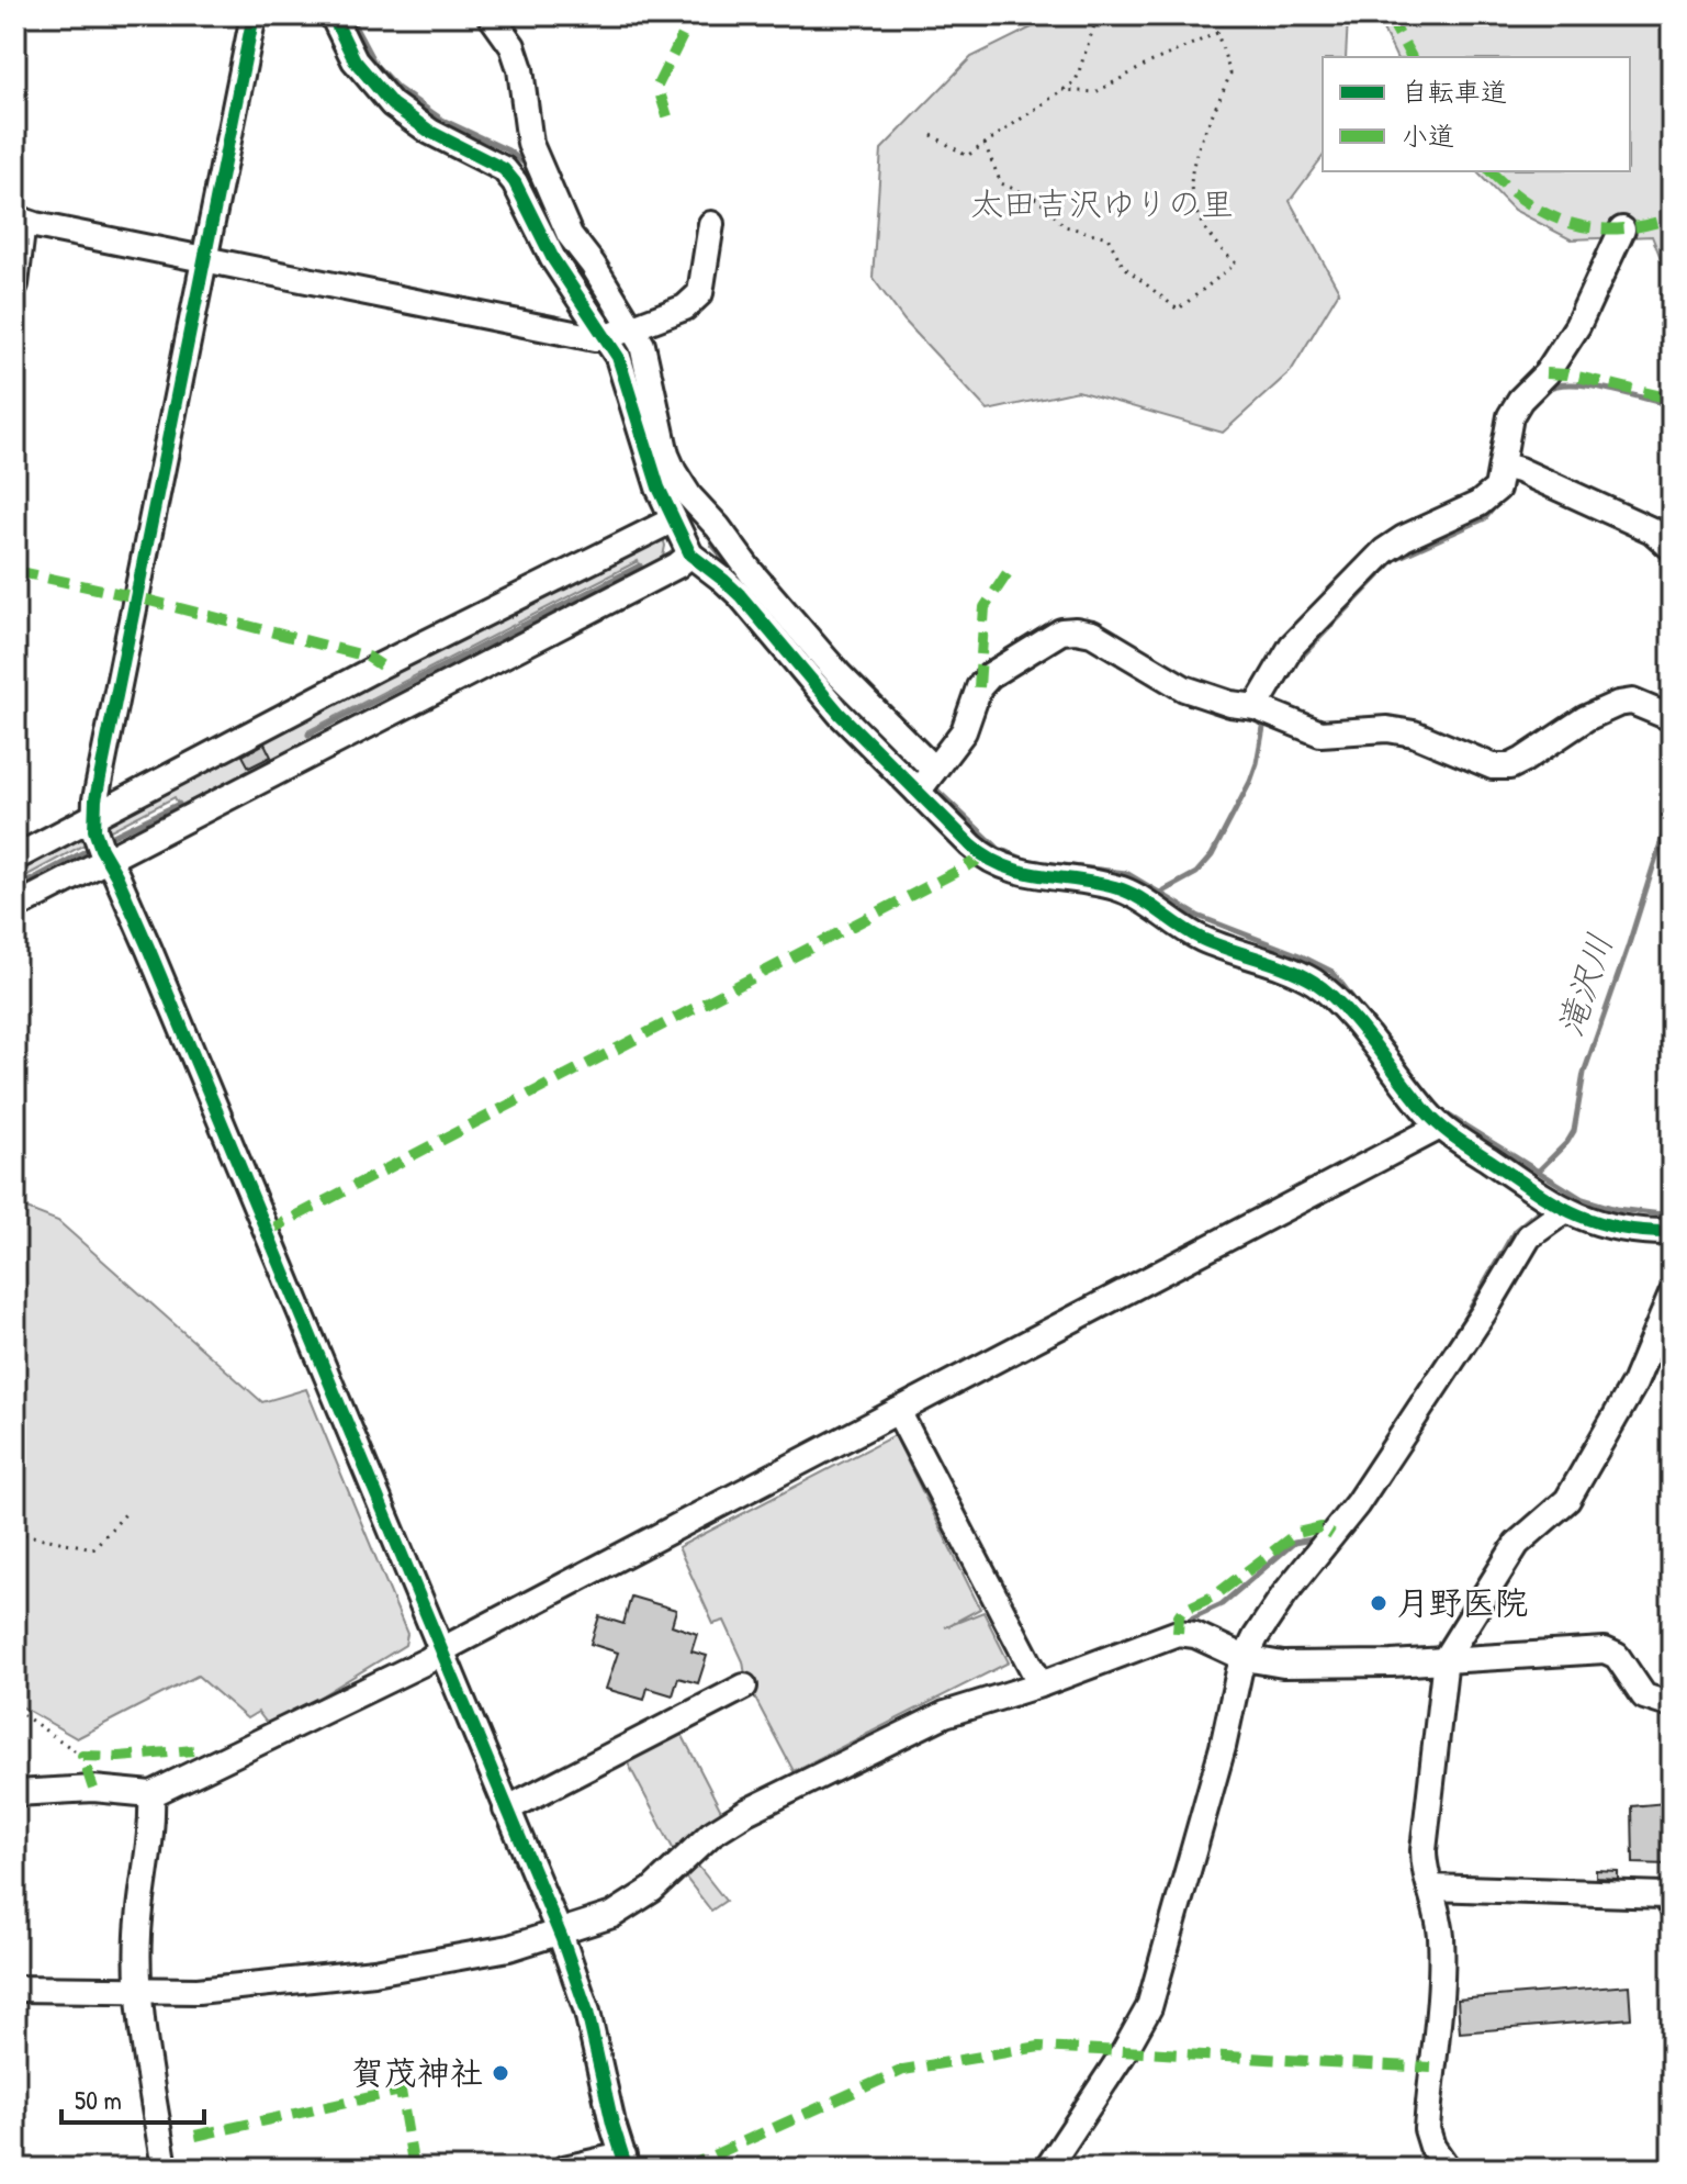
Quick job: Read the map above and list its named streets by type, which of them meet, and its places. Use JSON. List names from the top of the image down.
{
  "water": ["滝沢川"],
  "parks": ["太田吉沢ゆりの里"],
  "places": ["月野医院", "賀茂神社"],
  "legend": ["自転車道", "小道"],
  "scale_bar": "50 m"
}
